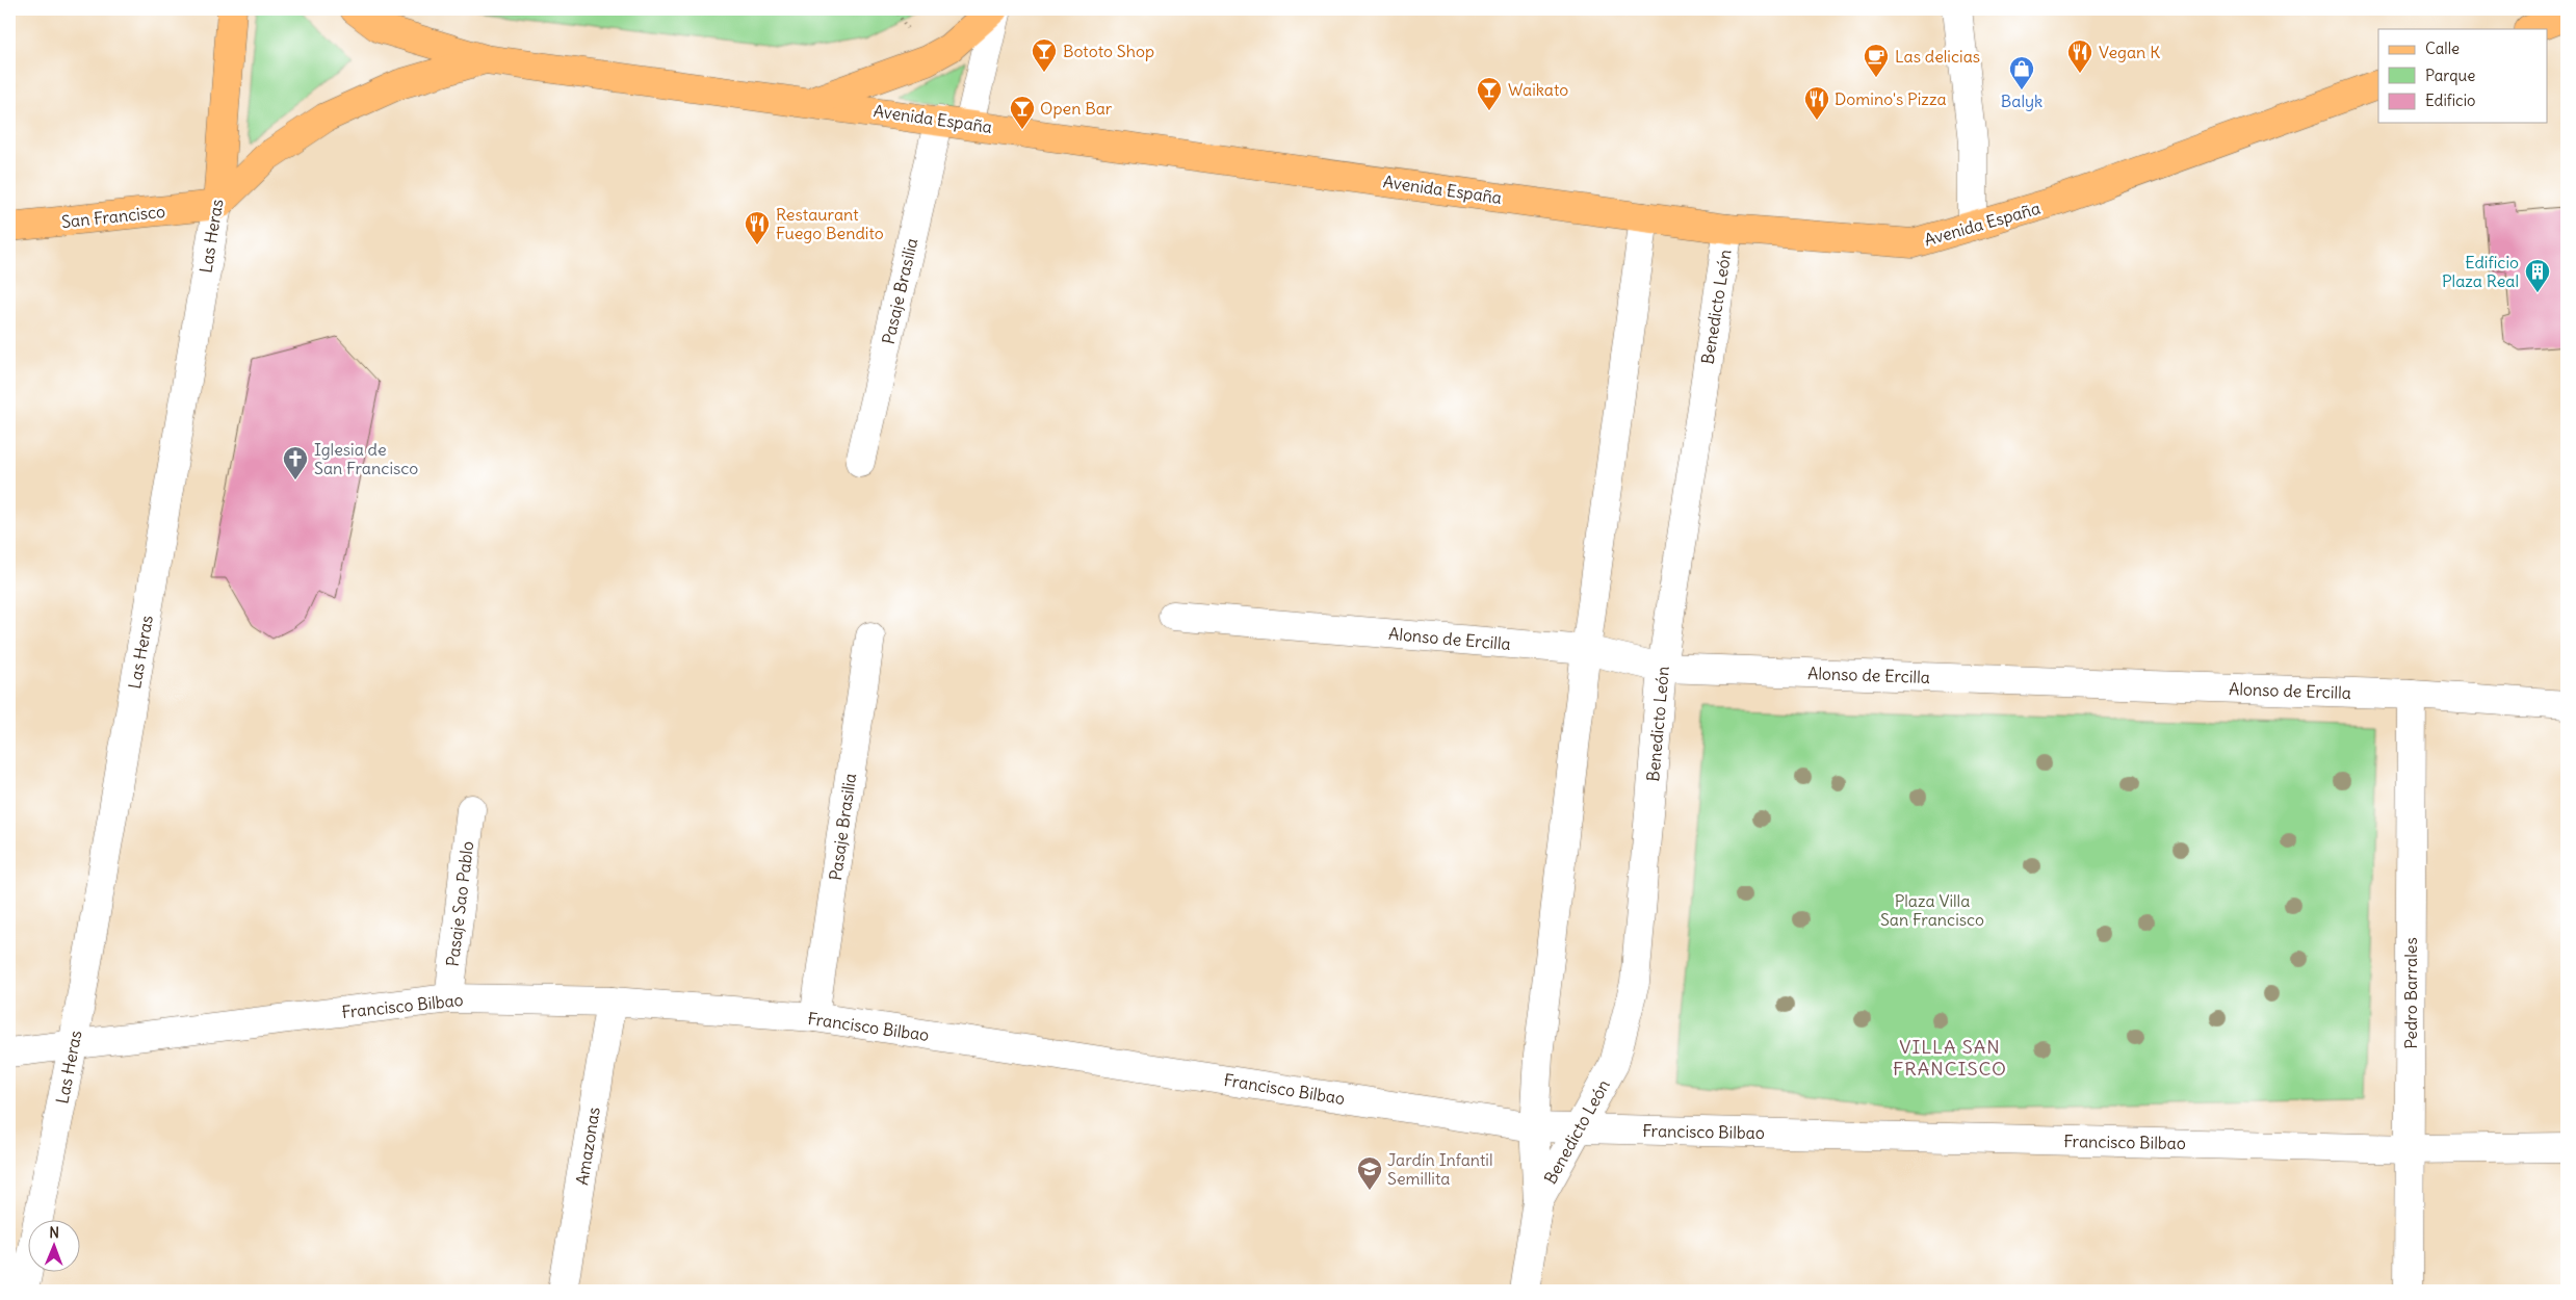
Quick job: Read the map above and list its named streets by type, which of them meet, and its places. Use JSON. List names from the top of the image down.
{
  "streets": {
    "main road": ["Avenida España", "San Francisco", "Las Heras"],
    "street": [
      "Pasaje Brasilia",
      "Benedicto León",
      "Alonso de Ercilla",
      "Pasaje Sao Pablo",
      "Pedro Barrales",
      "Francisco Bilbao",
      "Amazonas"
    ]
  },
  "crossings": [
    ["Avenida España", "San Francisco"],
    ["Avenida España", "Las Heras"],
    ["Avenida España", "Pasaje Brasilia"],
    ["Avenida España", "Benedicto León"],
    ["San Francisco", "Las Heras"],
    ["Las Heras", "Francisco Bilbao"],
    ["Pasaje Brasilia", "Francisco Bilbao"],
    ["Benedicto León", "Alonso de Ercilla"],
    ["Benedicto León", "Francisco Bilbao"],
    ["Alonso de Ercilla", "Pedro Barrales"],
    ["Pasaje Sao Pablo", "Francisco Bilbao"],
    ["Pedro Barrales", "Francisco Bilbao"],
    ["Francisco Bilbao", "Amazonas"]
  ],
  "districts": ["VILLA SAN FRANCISCO"],
  "parks": ["Plaza Villa San Francisco"],
  "places": {
    "bar": ["Bototo Shop", "Waikato", "Open Bar"],
    "restaurant": ["Vegan K", "Domino's Pizza", "Restaurant Fuego Bendito"],
    "cafe": ["Las delicias"],
    "shop": ["Balyk"],
    "building": ["Edificio Plaza Real"],
    "church": ["Iglesia de San Francisco"],
    "school or university": ["Jardín Infantil Semillita"]
  },
  "legend": ["Calle", "Parque", "Edificio"],
  "north": "top"
}
